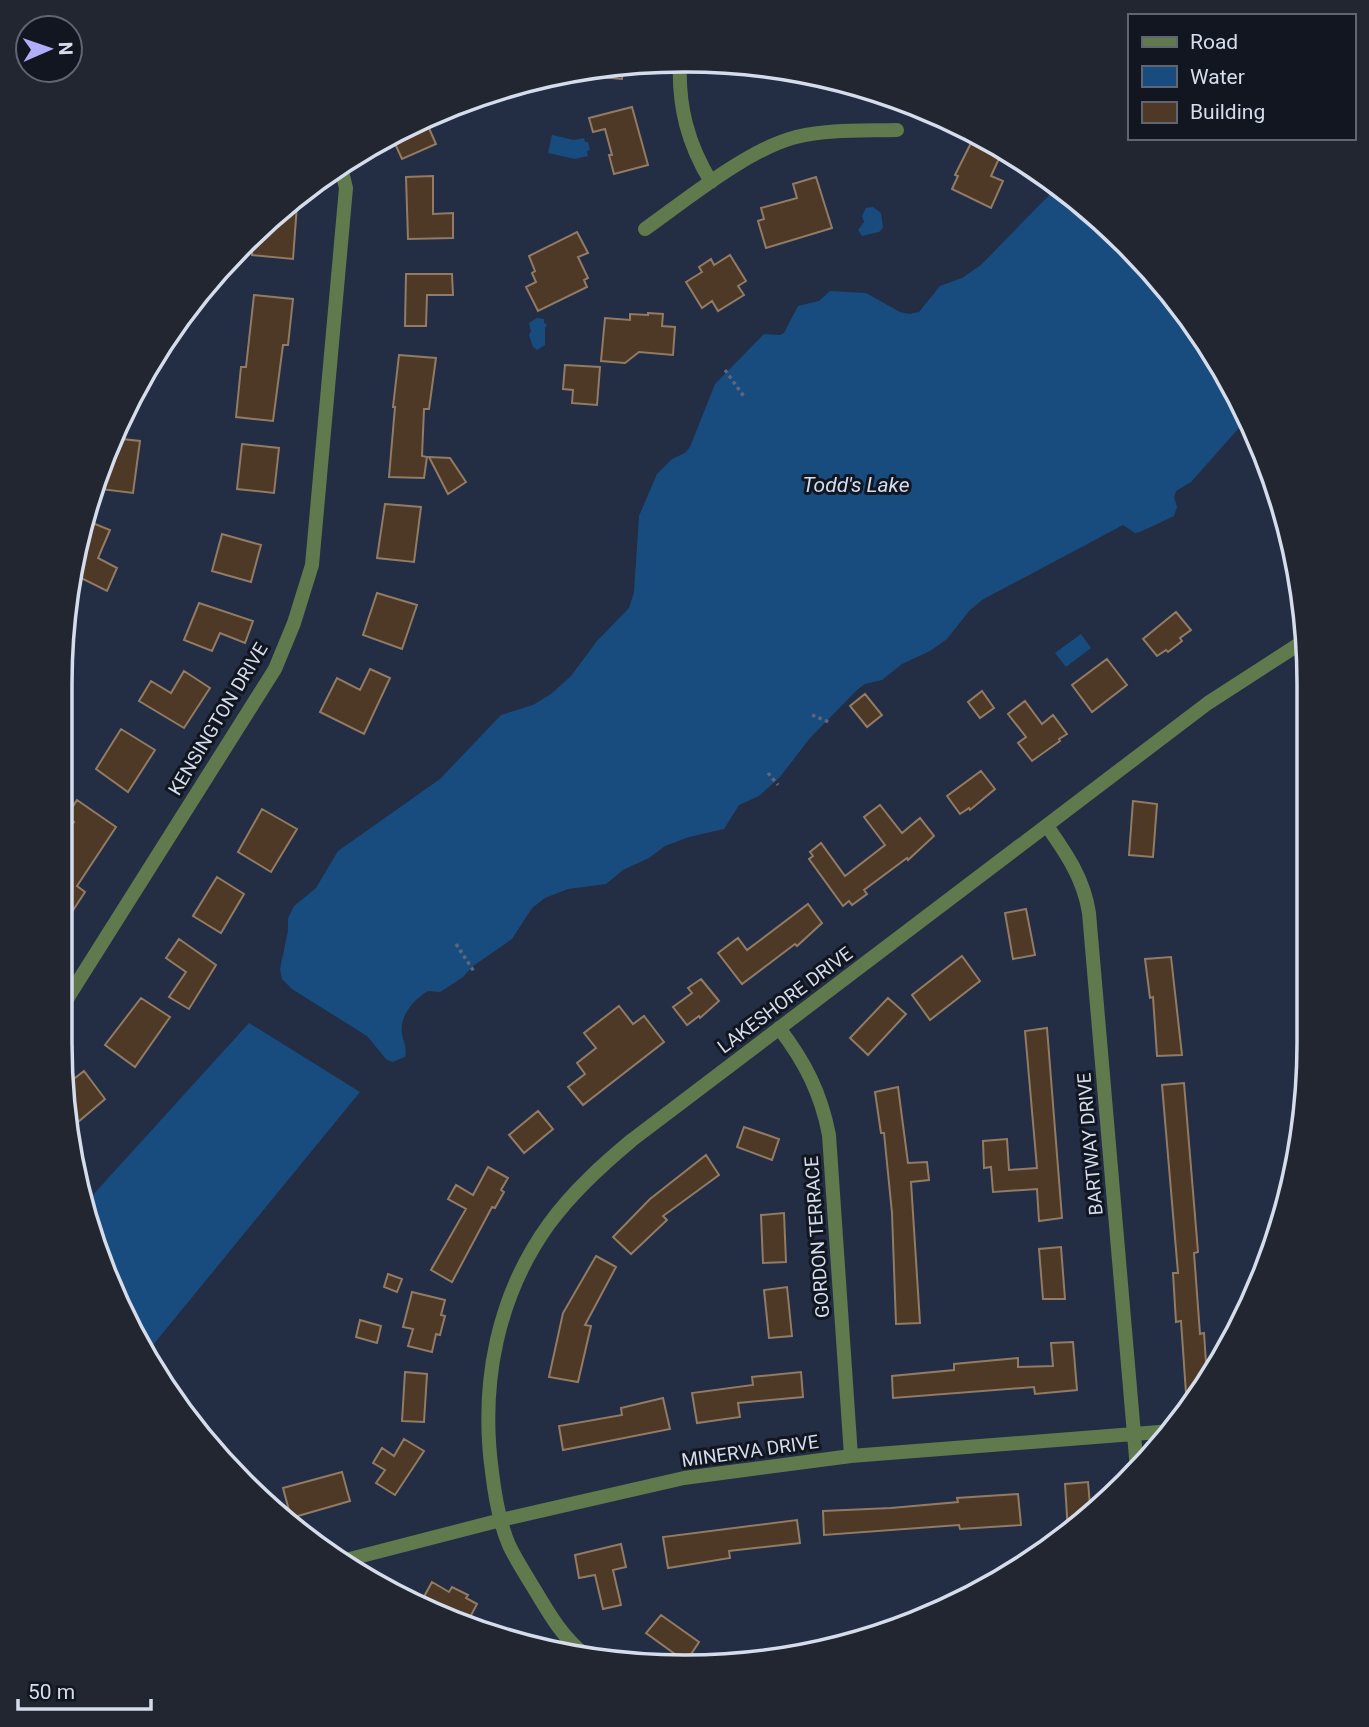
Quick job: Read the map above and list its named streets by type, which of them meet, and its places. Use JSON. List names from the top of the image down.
{
  "streets": {
    "street": [
      "KENSINGTON DRIVE",
      "LAKESHORE DRIVE",
      "BARTWAY DRIVE",
      "GORDON TERRACE",
      "MINERVA DRIVE"
    ]
  },
  "crossings": [
    ["LAKESHORE DRIVE", "BARTWAY DRIVE"],
    ["LAKESHORE DRIVE", "GORDON TERRACE"],
    ["LAKESHORE DRIVE", "MINERVA DRIVE"],
    ["BARTWAY DRIVE", "MINERVA DRIVE"],
    ["GORDON TERRACE", "MINERVA DRIVE"]
  ],
  "water": ["Todd's Lake"],
  "legend": ["Road", "Water", "Building"],
  "scale_bar": "50 m",
  "north": "right"
}
